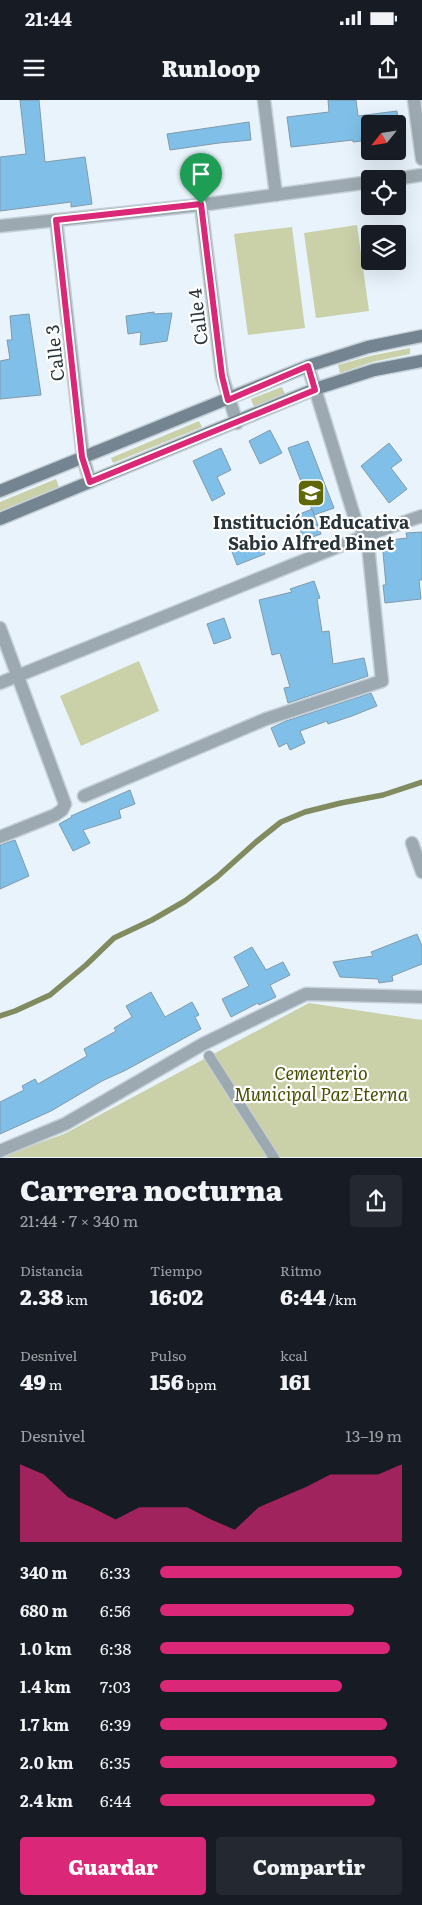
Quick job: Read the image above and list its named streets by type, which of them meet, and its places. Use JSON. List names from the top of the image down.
{
  "streets": {
    "street": ["Calle 4", "Calle 3"]
  },
  "parks": ["Cementerio Municipal Paz Eterna"],
  "places": {
    "school or university": ["Institución Educativa Sabio Alfred Binet"]
  },
  "north": "bottom left",
  "page": {
    "status": "21:44",
    "header": "Runloop",
    "heading": ["Carrera nocturna", "21:44 · 7 × 340 m"],
    "stats": [
      ["Distancia", "2.38 km"],
      ["Tiempo", "16:02"],
      ["Ritmo", "6:44 /km"],
      ["Desnivel", "49 m"],
      ["Pulso", "156 bpm"],
      ["kcal", "161"]
    ],
    "chart": ["Desnivel", "13–19 m"],
    "list": [
      {
        "name": "340 m",
        "note": "6:33"
      },
      {
        "name": "680 m",
        "note": "6:56"
      },
      {
        "name": "1.0 km",
        "note": "6:38"
      },
      {
        "name": "1.4 km",
        "note": "7:03"
      },
      {
        "name": "1.7 km",
        "note": "6:39"
      },
      {
        "name": "2.0 km",
        "note": "6:35"
      },
      {
        "name": "2.4 km",
        "note": "6:44"
      }
    ],
    "buttons": ["Guardar", "Compartir"]
  }
}
